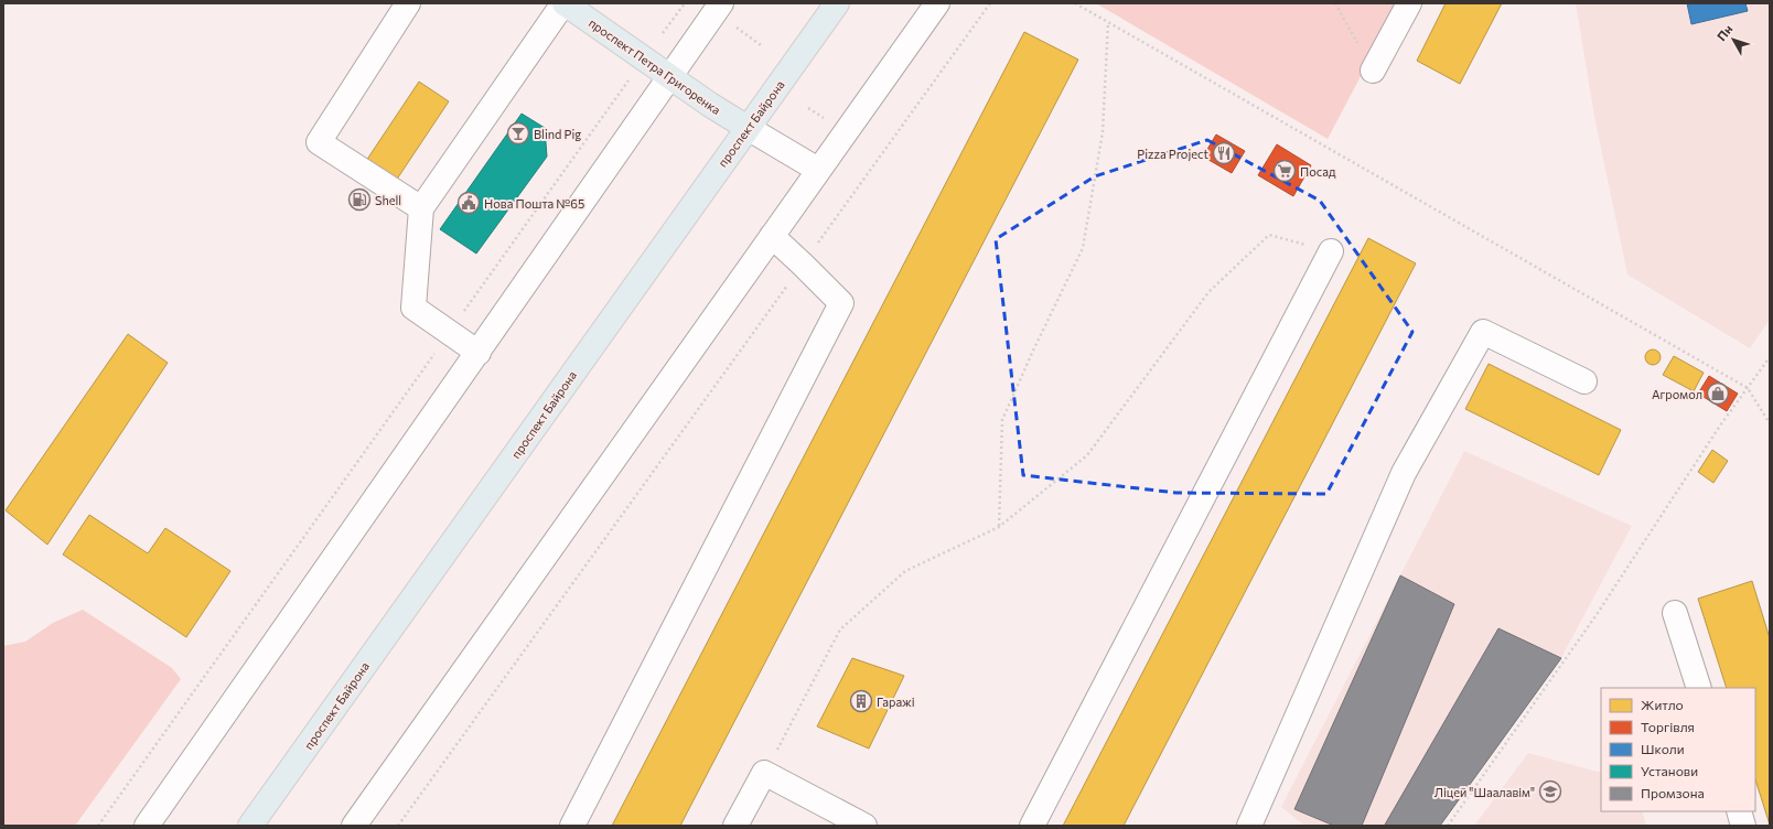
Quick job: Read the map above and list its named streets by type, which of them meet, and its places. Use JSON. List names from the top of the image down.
{
  "streets": {
    "main road": ["проспект Петра Григоренка", "проспект Байрона"]
  },
  "crossings": [
    ["проспект Петра Григоренка", "проспект Байрона"]
  ],
  "places": {
    "bar": ["Blind Pig"],
    "restaurant": ["Pizza Project"],
    "supermarket": ["Посад"],
    "fuel station": ["Shell"],
    "public building": ["Нова Пошта №65"],
    "shop": ["Агромол"],
    "building": ["Гаражі"],
    "school or university": ["Ліцей \"Шаалавім\""]
  },
  "legend": [
    "Житло",
    "Торгівля",
    "Школи",
    "Установи",
    "Промзона"
  ],
  "north": "top left"
}
